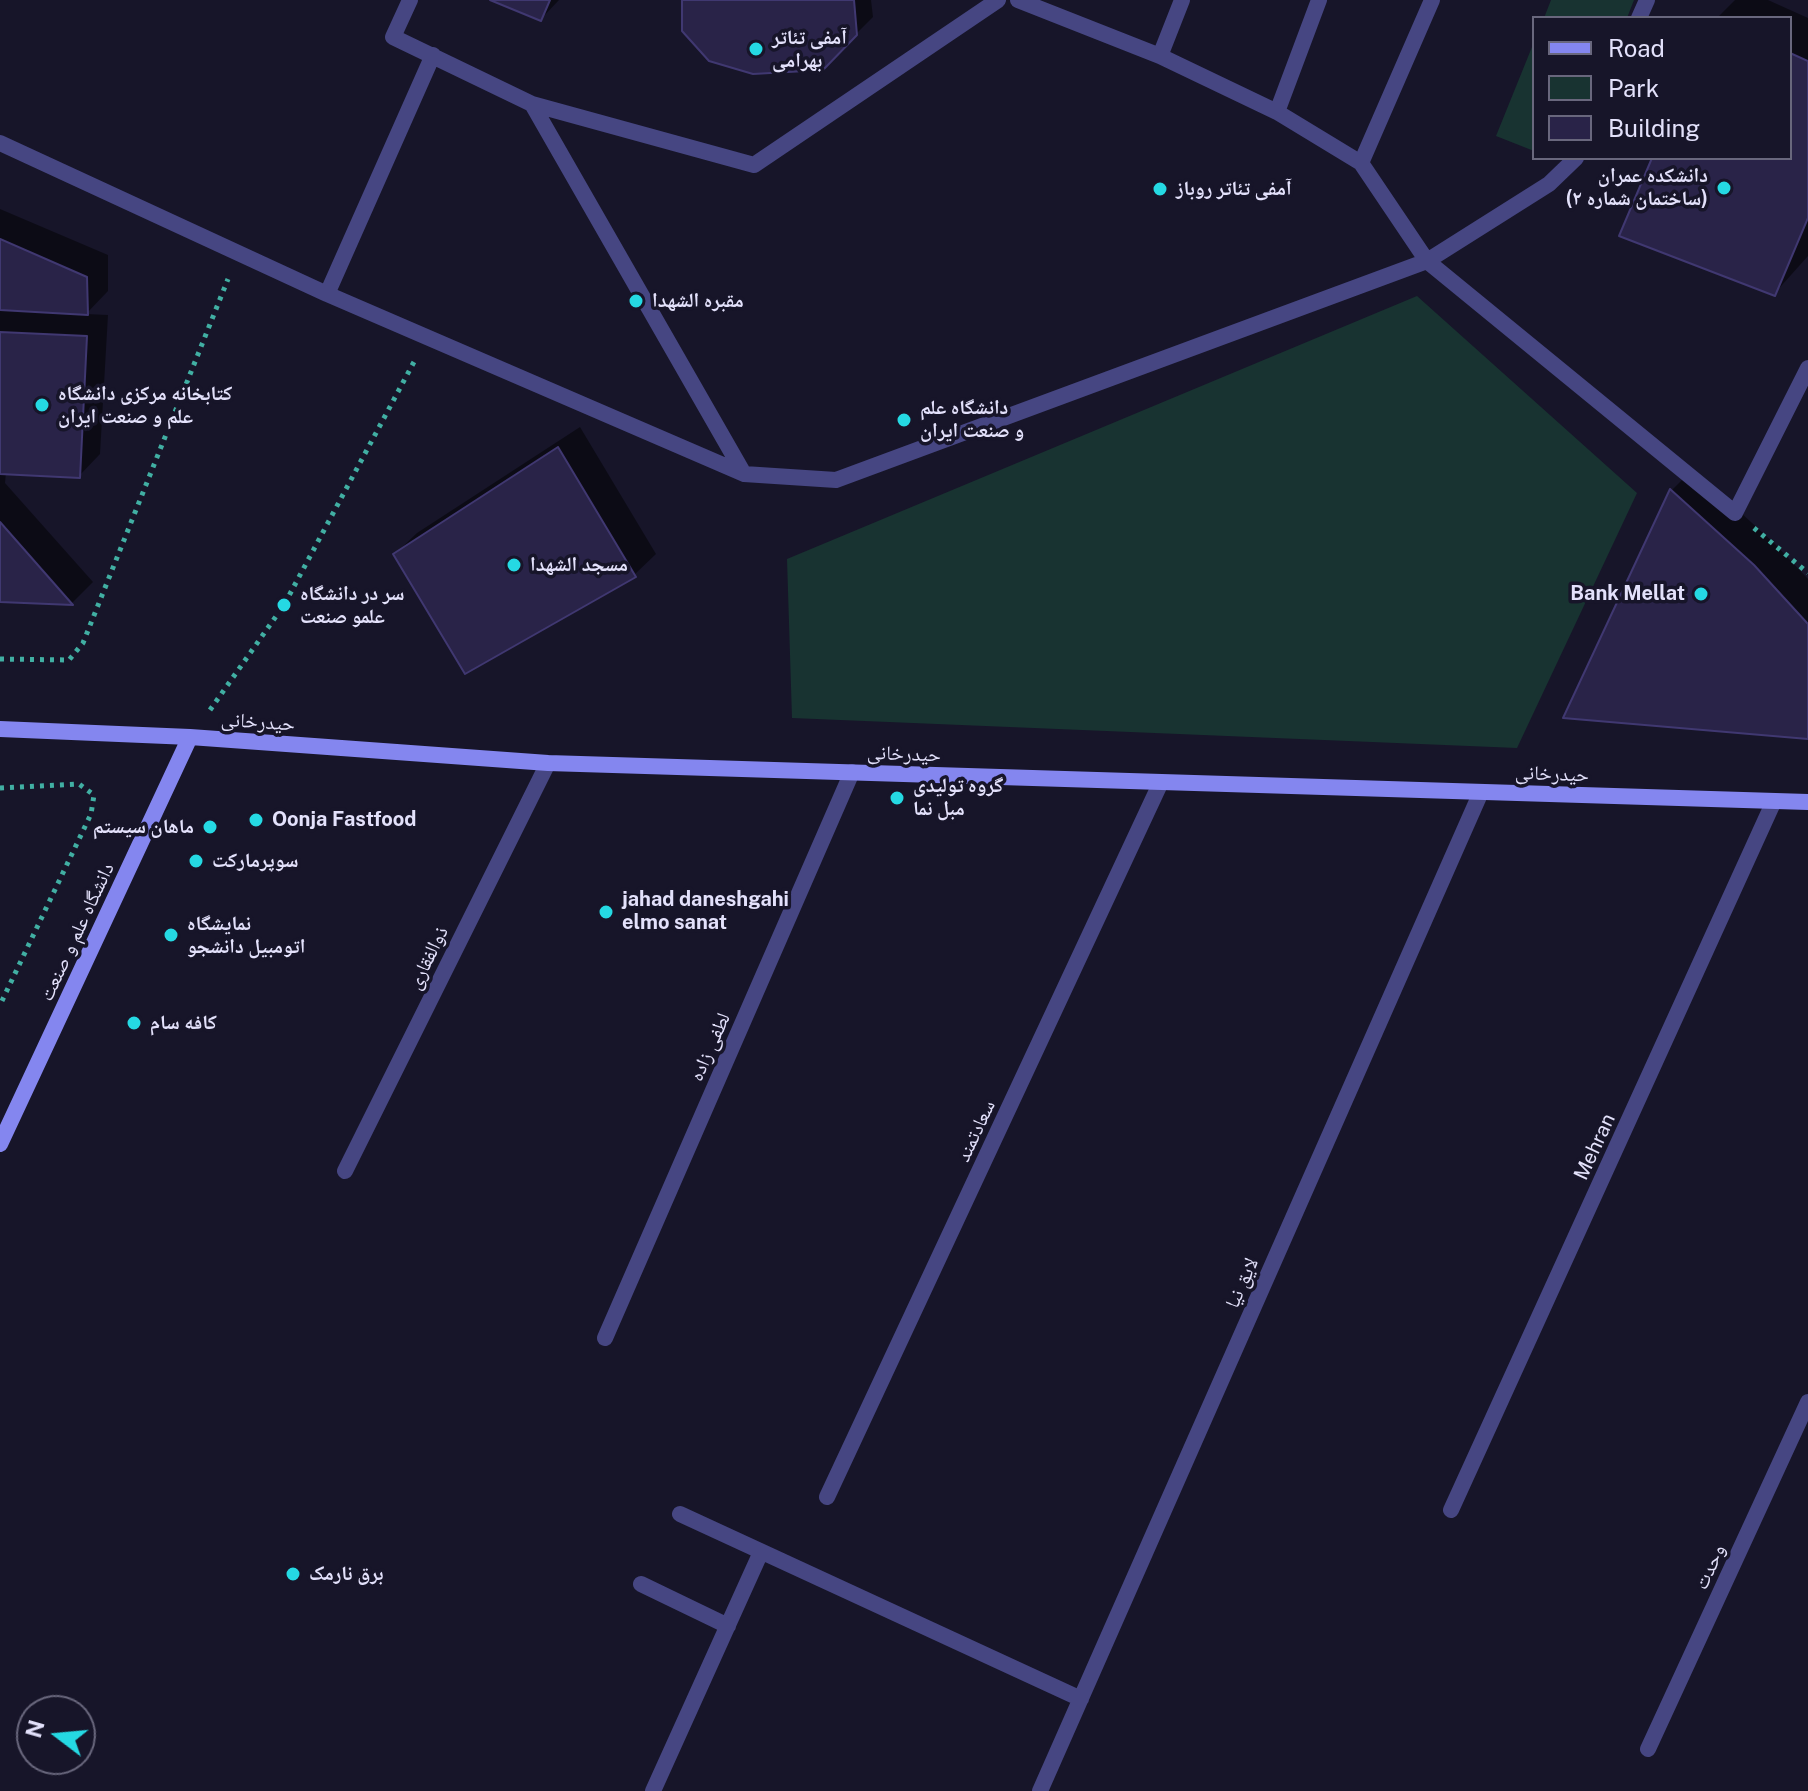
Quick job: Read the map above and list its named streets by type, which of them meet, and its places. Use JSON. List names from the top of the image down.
{
  "streets": {
    "main road": ["حیدرخانی", "دانشگاه علم و صنعت"],
    "street": [
      "ذوالفقاری",
      "لطفی زاده",
      "سعادتمند",
      "Mehran",
      "لایق نیا",
      "وحدت"
    ]
  },
  "crossings": [
    ["حیدرخانی", "دانشگاه علم و صنعت"],
    ["حیدرخانی", "ذوالفقاری"],
    ["حیدرخانی", "لطفی زاده"],
    ["حیدرخانی", "سعادتمند"],
    ["حیدرخانی", "Mehran"],
    ["حیدرخانی", "لایق نیا"]
  ],
  "places": [
    "آمفی تئاتر بهرامی",
    "دانشکده عمران (ساختمان شماره ۲)",
    "آمفی تئاتر روباز",
    "مقبره الشهدا",
    "کتابخانه مرکزی دانشگاه علم و صنعت ایران",
    "دانشگاه علم و صنعت ایران",
    "مسجد الشهدا",
    "Bank Mellat",
    "سر در دانشگاه علمو صنعت",
    "گروه تولیدی مبل نما",
    "Oonja Fastfood",
    "ماهان سیستم",
    "سوپرمارکت",
    "jahad daneshgahi elmo sanat",
    "نمایشگاه اتومبیل دانشجو",
    "کافه سام",
    "برق نارمک"
  ],
  "legend": ["Road", "Park", "Building"],
  "north": "left"
}
